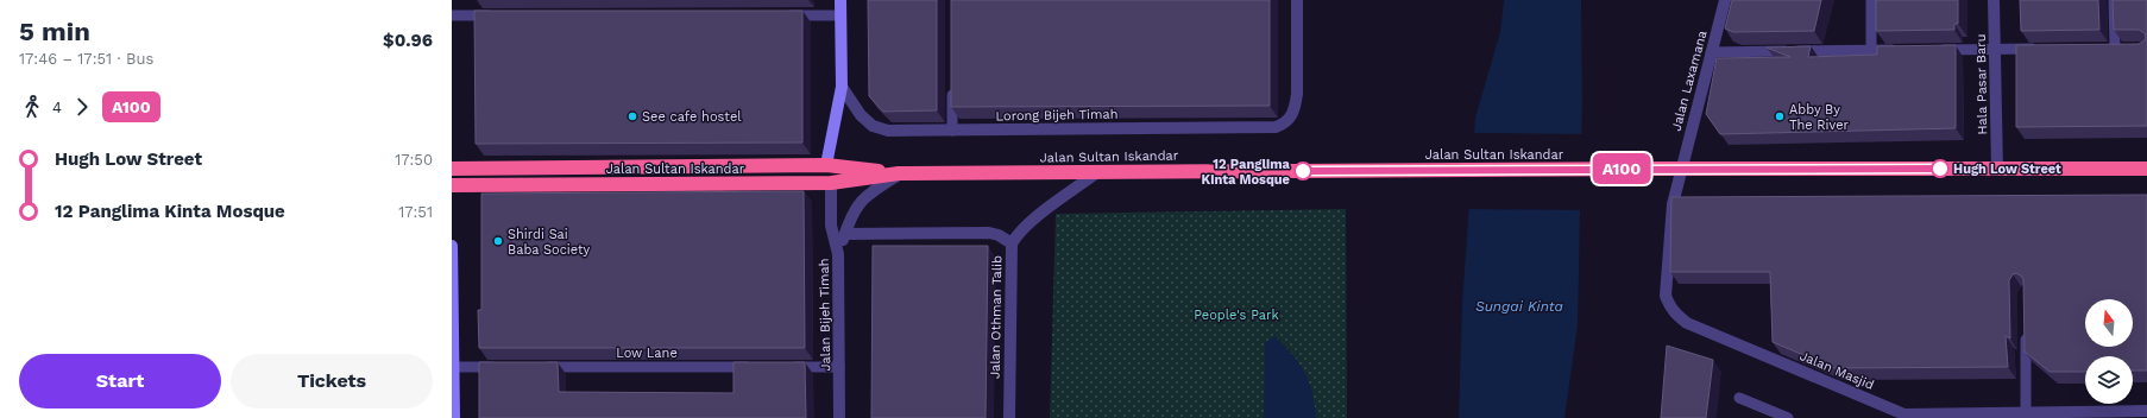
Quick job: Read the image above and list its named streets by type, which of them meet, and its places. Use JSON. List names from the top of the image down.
{
  "streets": {
    "highway": ["Jalan Sultan Iskandar"],
    "street": [
      "Jalan Laxamana",
      "Hala Pasar Baru",
      "Lorong Bijeh Timah",
      "Jalan Bijeh Timah",
      "Jalan Othman Talib",
      "Jalan Masjid"
    ],
    "lane": ["Low Lane"]
  },
  "crossings": [
    ["Jalan Laxamana", "Jalan Sultan Iskandar"],
    ["Jalan Laxamana", "Jalan Masjid"],
    ["Hala Pasar Baru", "Jalan Sultan Iskandar"],
    ["Jalan Sultan Iskandar", "Jalan Bijeh Timah"],
    ["Jalan Sultan Iskandar", "Jalan Othman Talib"],
    ["Jalan Sultan Iskandar", "Jalan Masjid"]
  ],
  "water": ["Sungai Kinta"],
  "parks": ["People's Park"],
  "places": [
    "See cafe hostel",
    "Abby By The River",
    "Hugh Low Street",
    "12 Panglima Kinta Mosque",
    "Shirdi Sai Baba Society"
  ],
  "lines": ["bus line A100"],
  "north": "top",
  "page": {
    "heading": ["5 min", "17:46 – 17:51 · Bus", "$0.96"],
    "on_map": "A100",
    "legs": ["4", "A100"],
    "list": [
      {
        "name": "Hugh Low Street",
        "value": "17:50"
      },
      {
        "name": "12 Panglima Kinta Mosque",
        "value": "17:51"
      }
    ],
    "buttons": ["Start", "Tickets"]
  }
}
